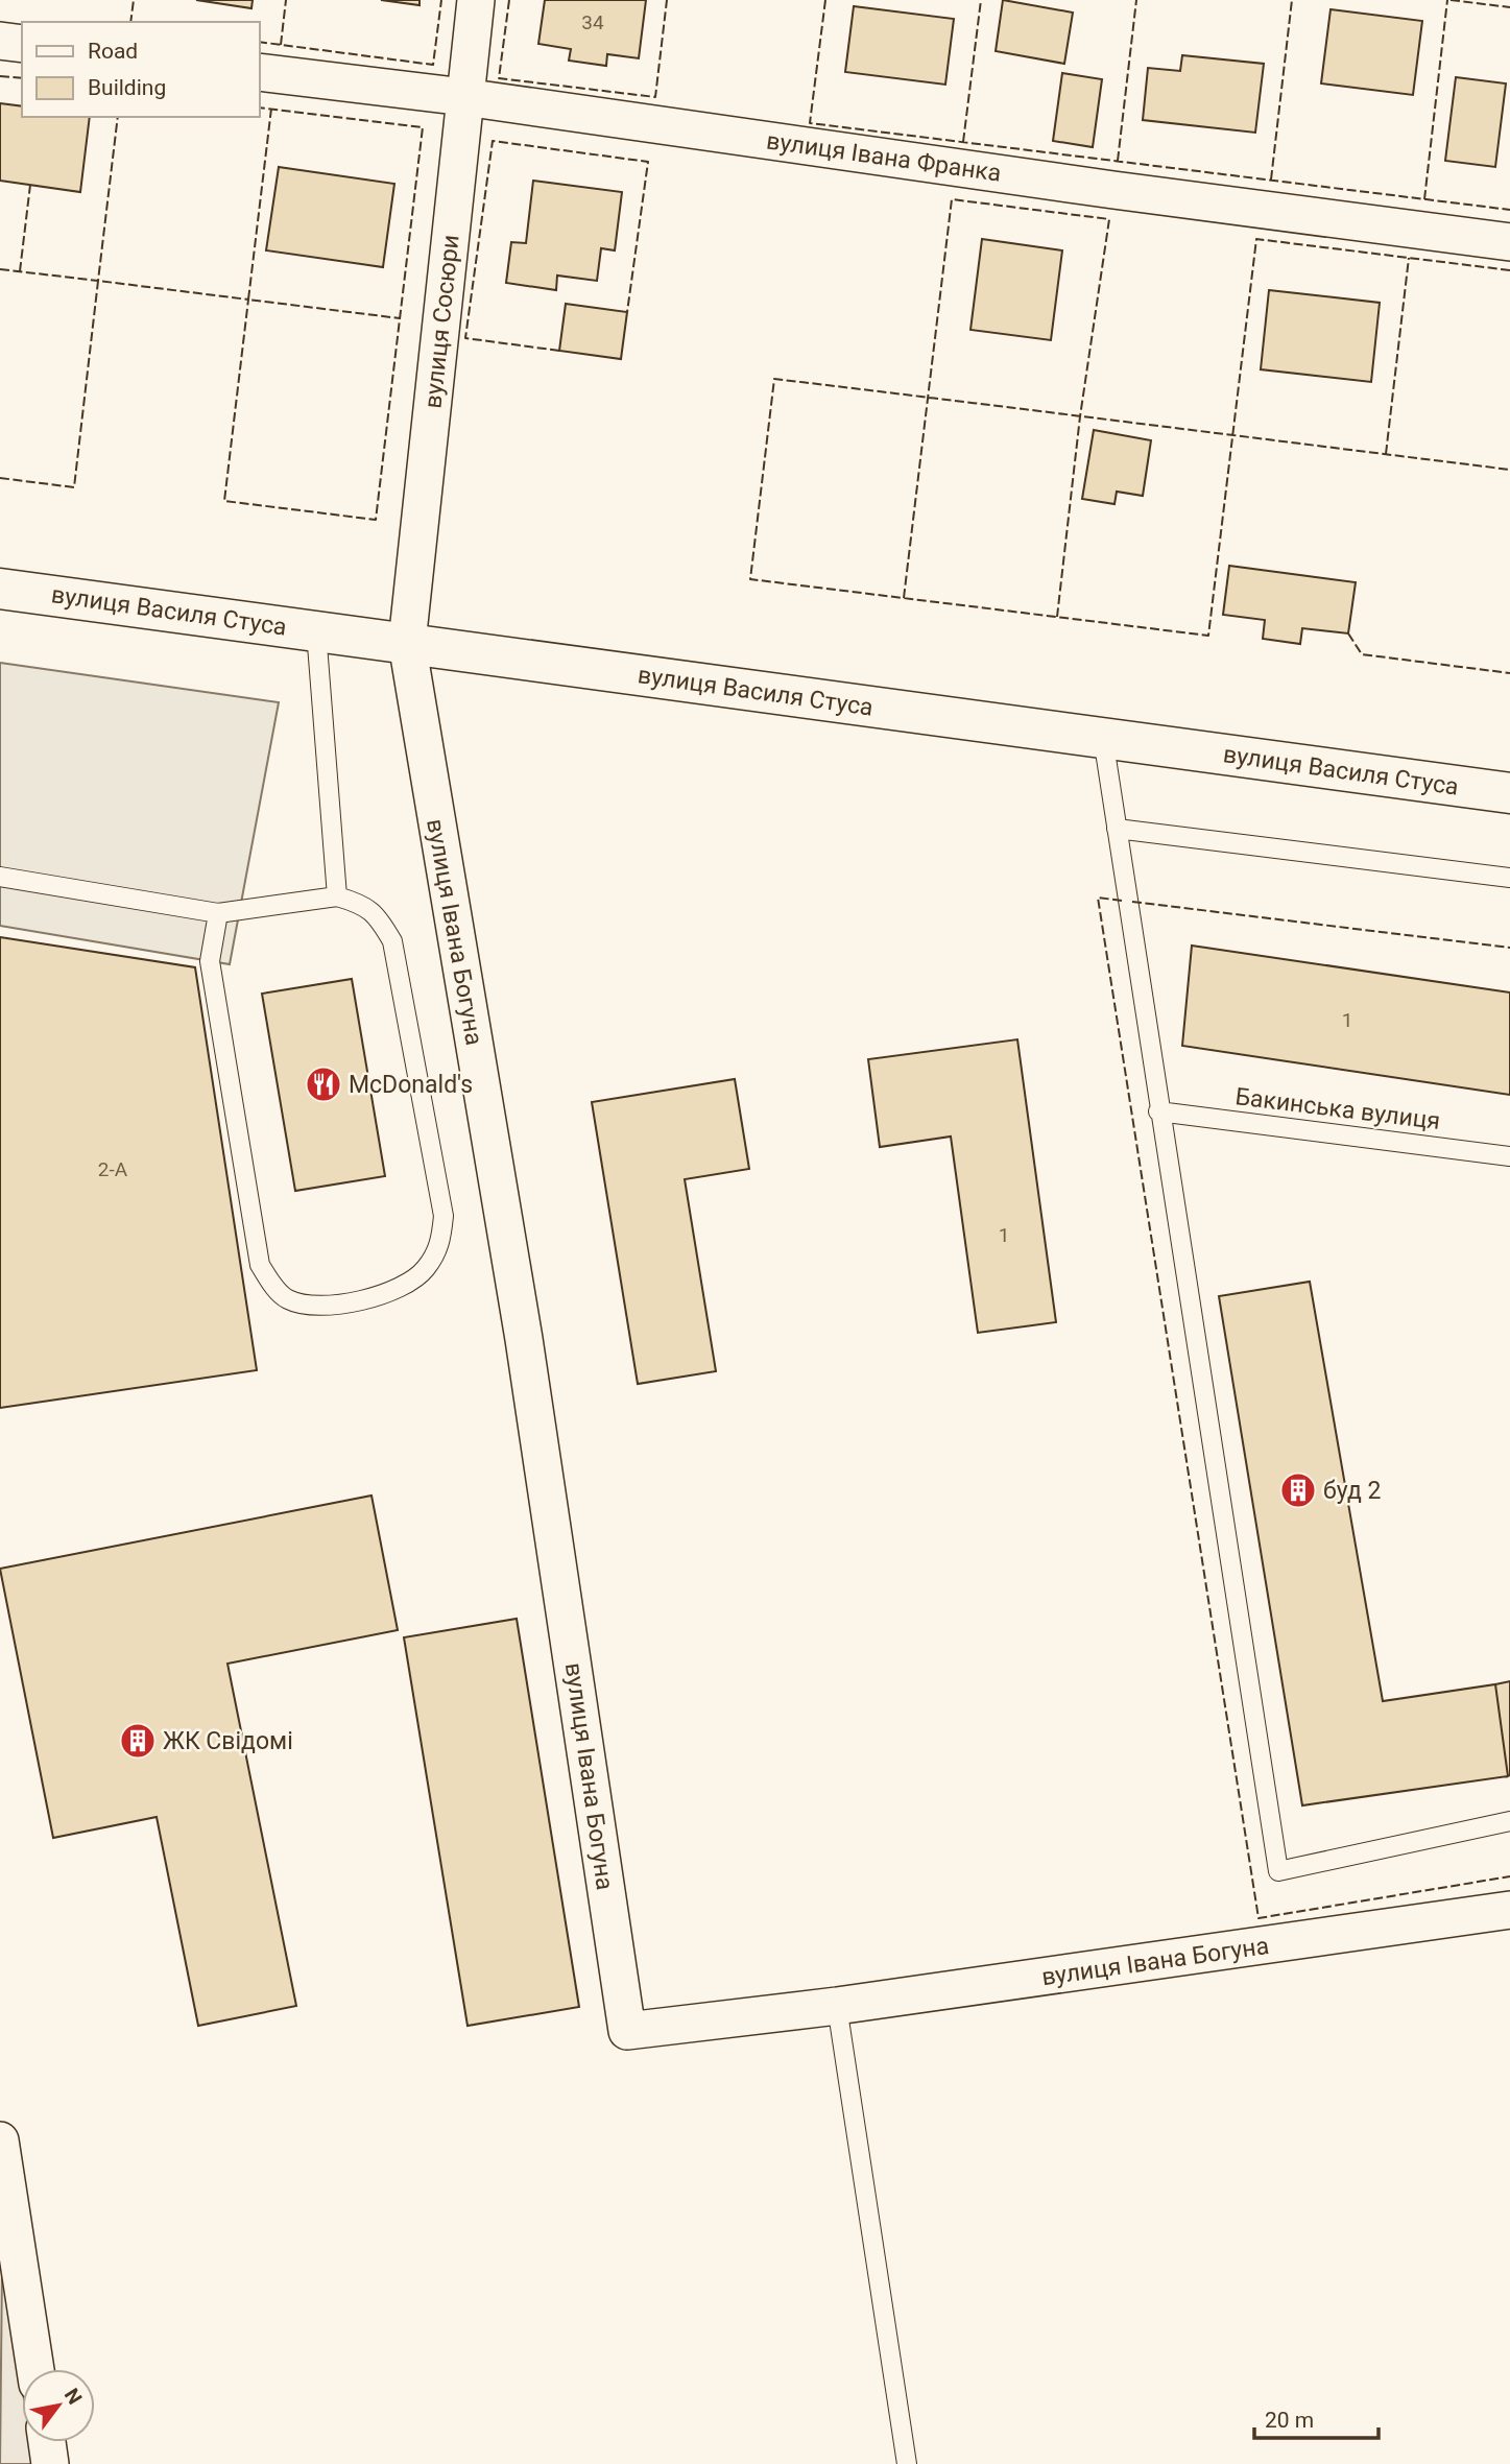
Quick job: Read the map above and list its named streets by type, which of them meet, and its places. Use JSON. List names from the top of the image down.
{
  "streets": {
    "main road": ["вулиця Василя Стуса"],
    "street": ["вулиця Івана Франка", "вулиця Сосюри", "вулиця Івана Богуна"],
    "lane": ["Бакинська вулиця"]
  },
  "crossings": [
    ["вулиця Івана Франка", "вулиця Сосюри"],
    ["вулиця Сосюри", "вулиця Василя Стуса"],
    ["вулиця Сосюри", "вулиця Івана Богуна"],
    ["вулиця Василя Стуса", "вулиця Івана Богуна"]
  ],
  "places": {
    "restaurant": ["McDonald's"],
    "building": ["буд 2", "ЖК Свідомі"]
  },
  "house_numbers": [
    "34",
    "1",
    "2-А",
    "1"
  ],
  "legend": ["Road", "Building"],
  "scale_bar": "20 m",
  "north": "top right"
}
